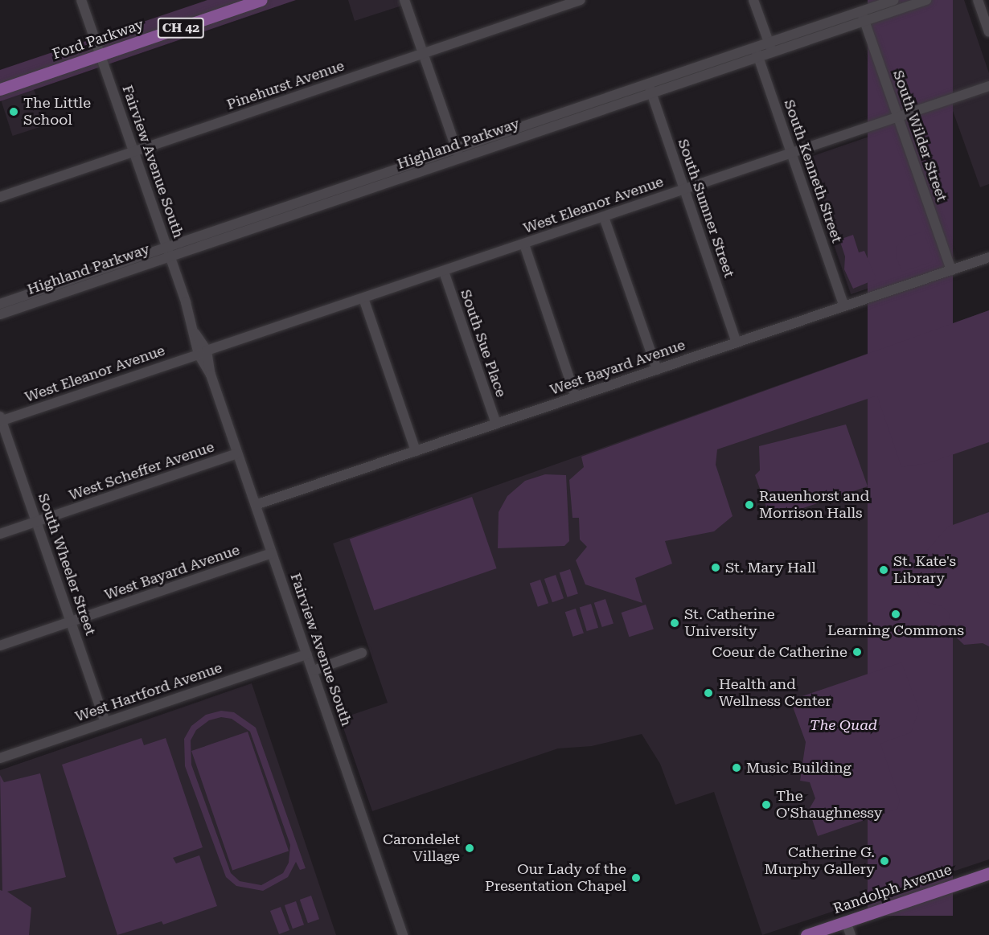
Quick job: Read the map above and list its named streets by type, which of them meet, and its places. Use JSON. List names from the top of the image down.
{
  "streets": {
    "main road": ["CH 42", "Ford Parkway", "Randolph Avenue"],
    "street": [
      "Pinehurst Avenue",
      "South Wilder Street",
      "Highland Parkway",
      "Fairview Avenue South",
      "South Kenneth Street",
      "West Eleanor Avenue",
      "South Sumner Street",
      "South Sue Place",
      "West Bayard Avenue",
      "West Scheffer Avenue",
      "South Wheeler Street",
      "West Hartford Avenue"
    ]
  },
  "crossings": [
    ["Ford Parkway", "Fairview Avenue South"],
    ["Pinehurst Avenue", "Fairview Avenue South"],
    ["South Wilder Street", "Highland Parkway"],
    ["South Wilder Street", "West Eleanor Avenue"],
    ["South Wilder Street", "West Bayard Avenue"],
    ["Highland Parkway", "Fairview Avenue South"],
    ["Highland Parkway", "South Kenneth Street"],
    ["Highland Parkway", "South Sumner Street"],
    ["Fairview Avenue South", "West Eleanor Avenue"],
    ["Fairview Avenue South", "West Bayard Avenue"],
    ["Fairview Avenue South", "West Scheffer Avenue"],
    ["Fairview Avenue South", "West Hartford Avenue"],
    ["South Kenneth Street", "West Eleanor Avenue"],
    ["South Kenneth Street", "West Bayard Avenue"],
    ["West Eleanor Avenue", "South Sumner Street"],
    ["West Eleanor Avenue", "South Sue Place"],
    ["West Eleanor Avenue", "South Wheeler Street"],
    ["South Sumner Street", "West Bayard Avenue"],
    ["South Sue Place", "West Bayard Avenue"],
    ["West Bayard Avenue", "South Wheeler Street"],
    ["West Scheffer Avenue", "South Wheeler Street"],
    ["South Wheeler Street", "West Hartford Avenue"]
  ],
  "parks": ["The Quad"],
  "places": [
    "The Little School",
    "Rauenhorst and Morrison Halls",
    "St. Mary Hall",
    "St. Kate's Library",
    "Learning Commons",
    "St. Catherine University",
    "Coeur de Catherine",
    "Health and Wellness Center",
    "Music Building",
    "The O'Shaughnessy",
    "Carondelet Village",
    "Catherine G. Murphy Gallery",
    "Our Lady of the Presentation Chapel"
  ]
}
